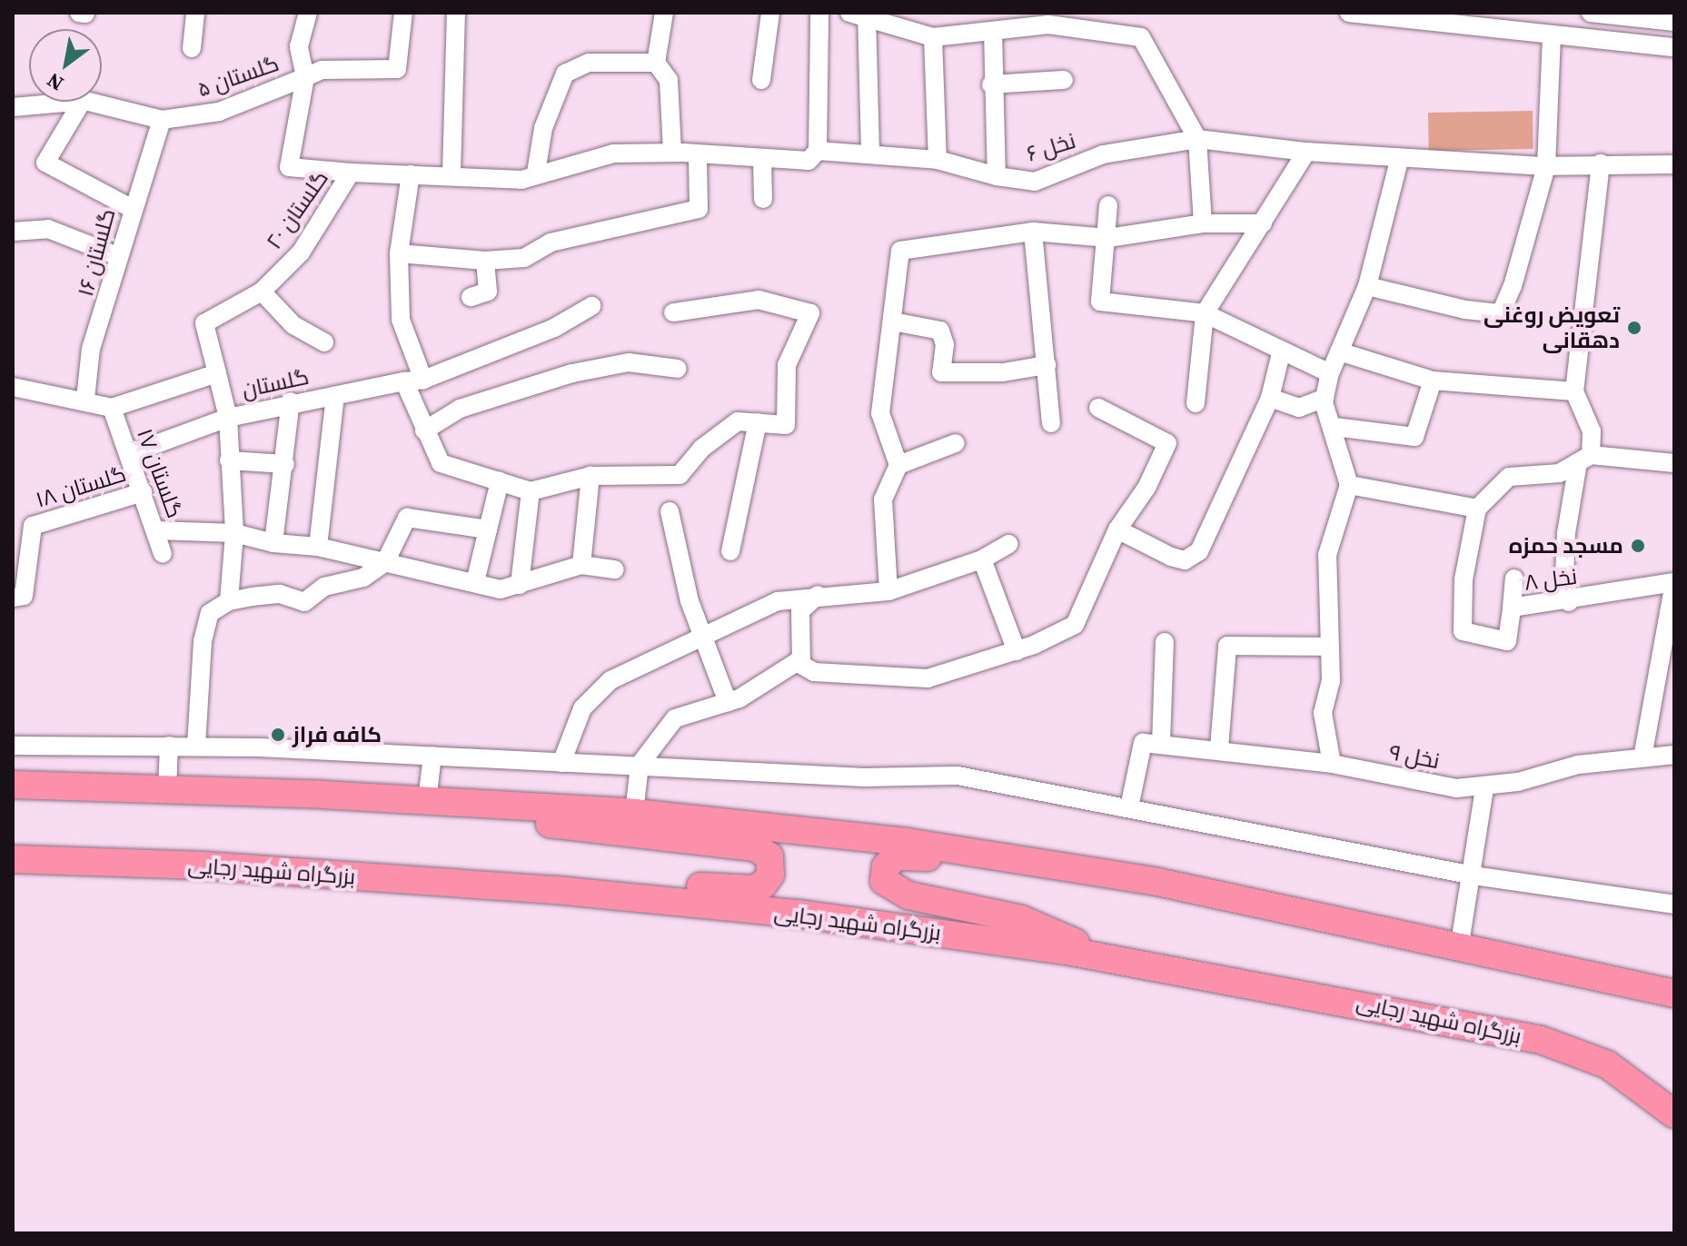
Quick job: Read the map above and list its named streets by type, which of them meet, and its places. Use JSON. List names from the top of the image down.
{
  "streets": {
    "highway": ["بزرگراه شهید رجایی"],
    "street": [
      "گلستان ۵",
      "نخل ۶",
      "گلستان ۲۰",
      "گلستان ۱۶",
      "گلستان",
      "گلستان ۱۷",
      "گلستان ۱۸",
      "نخل ۸",
      "نخل ۹"
    ]
  },
  "crossings": [
    ["گلستان ۵", "گلستان ۱۶"],
    ["نخل ۶", "گلستان ۲۰"],
    ["گلستان ۲۰", "گلستان"],
    ["گلستان", "گلستان ۱۷"],
    ["گلستان ۱۷", "گلستان ۱۸"]
  ],
  "places": ["تعویض روغنی دهقانی", "مسجد حمزه", "کافه فراز"],
  "north": "bottom left"
}
